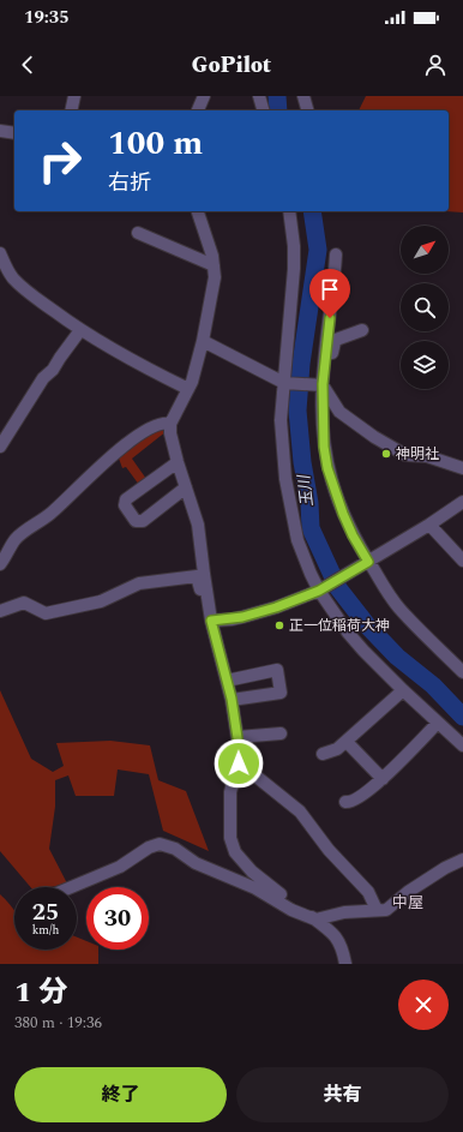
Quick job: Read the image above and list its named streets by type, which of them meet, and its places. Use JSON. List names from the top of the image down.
{
  "districts": ["中屋"],
  "water": ["玉川"],
  "places": ["神明社", "正一位稲荷大神"],
  "north": "top right",
  "page": {
    "status": "19:35",
    "header": "GoPilot",
    "turn": ["100 m", "右折"],
    "speed": "25 km/h",
    "limit": "30",
    "heading": ["1 分", "380 m · 19:36"],
    "buttons": ["終了", "共有"]
  }
}
